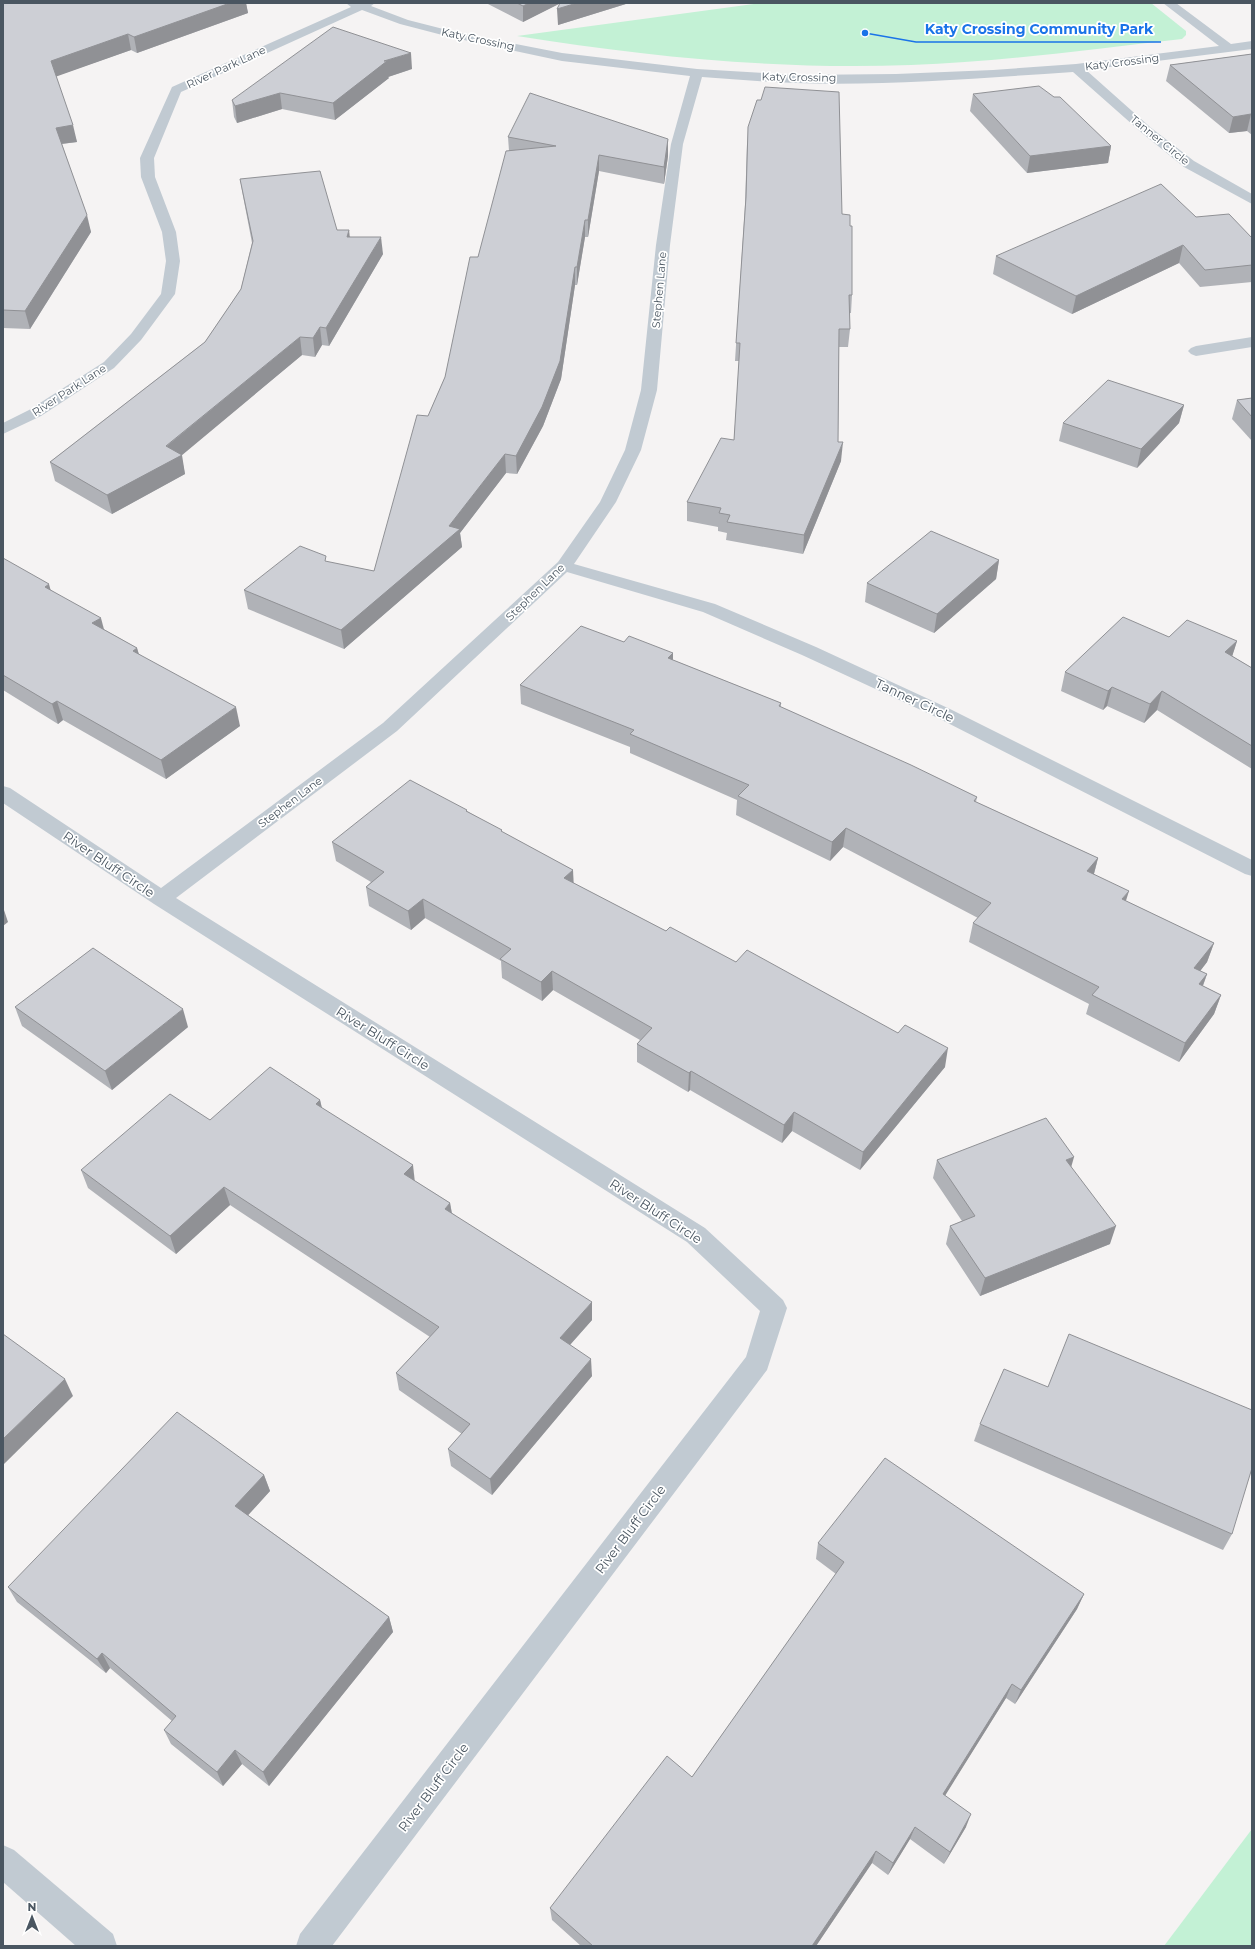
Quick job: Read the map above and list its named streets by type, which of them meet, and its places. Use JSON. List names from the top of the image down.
{
  "streets": {
    "street": [
      "Katy Crossing",
      "River Park Lane",
      "Tanner Circle",
      "Stephen Lane",
      "River Bluff Circle"
    ]
  },
  "crossings": [
    ["Katy Crossing", "River Park Lane"],
    ["Katy Crossing", "Tanner Circle"],
    ["Katy Crossing", "Stephen Lane"],
    ["Tanner Circle", "Stephen Lane"],
    ["Stephen Lane", "River Bluff Circle"]
  ],
  "places": ["Katy Crossing Community Park"],
  "north": "top"
}
